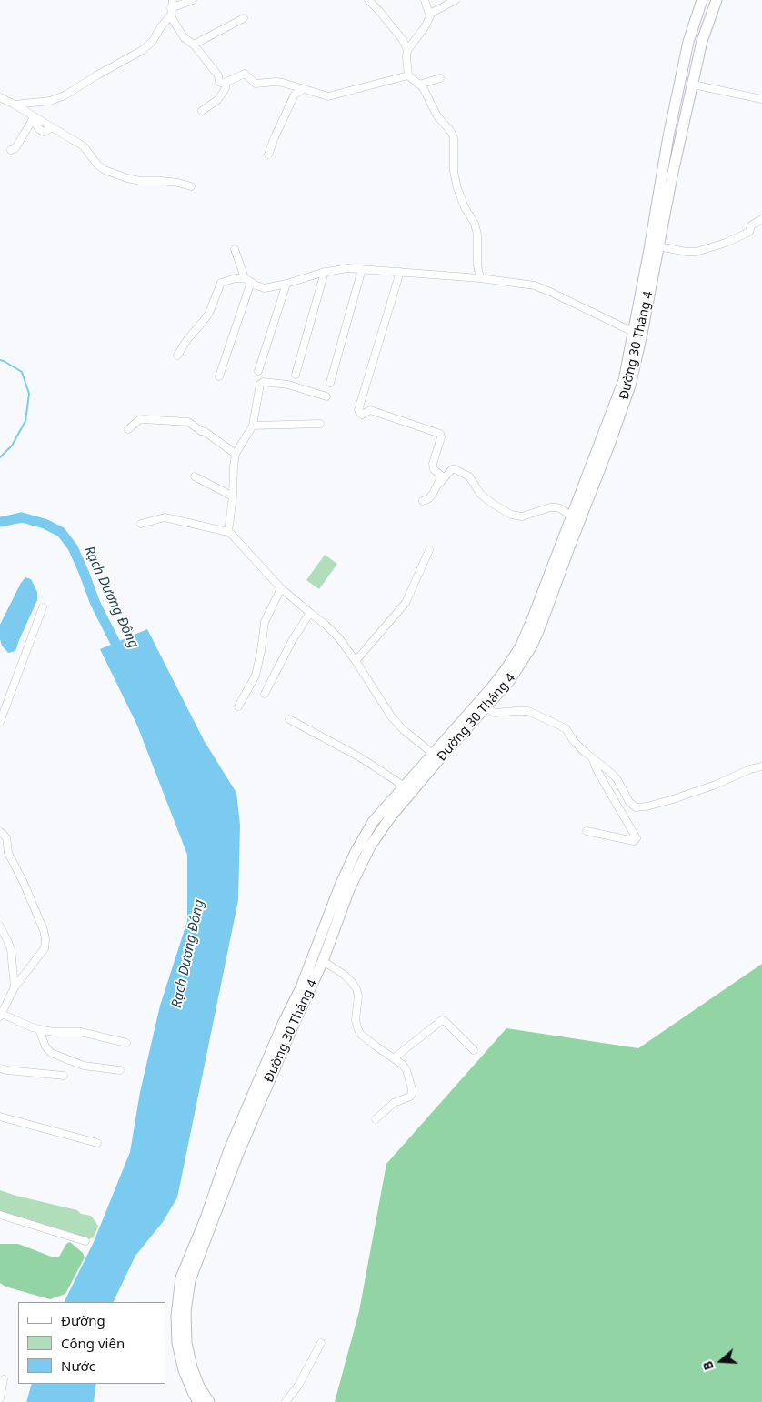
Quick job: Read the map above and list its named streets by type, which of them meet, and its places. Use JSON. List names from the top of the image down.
{
  "streets": {
    "main road": ["Đường 30 Tháng 4"]
  },
  "water": ["Rạch Dương Đông"],
  "legend": ["Đường", "Công viên", "Nước"],
  "north": "left"
}
